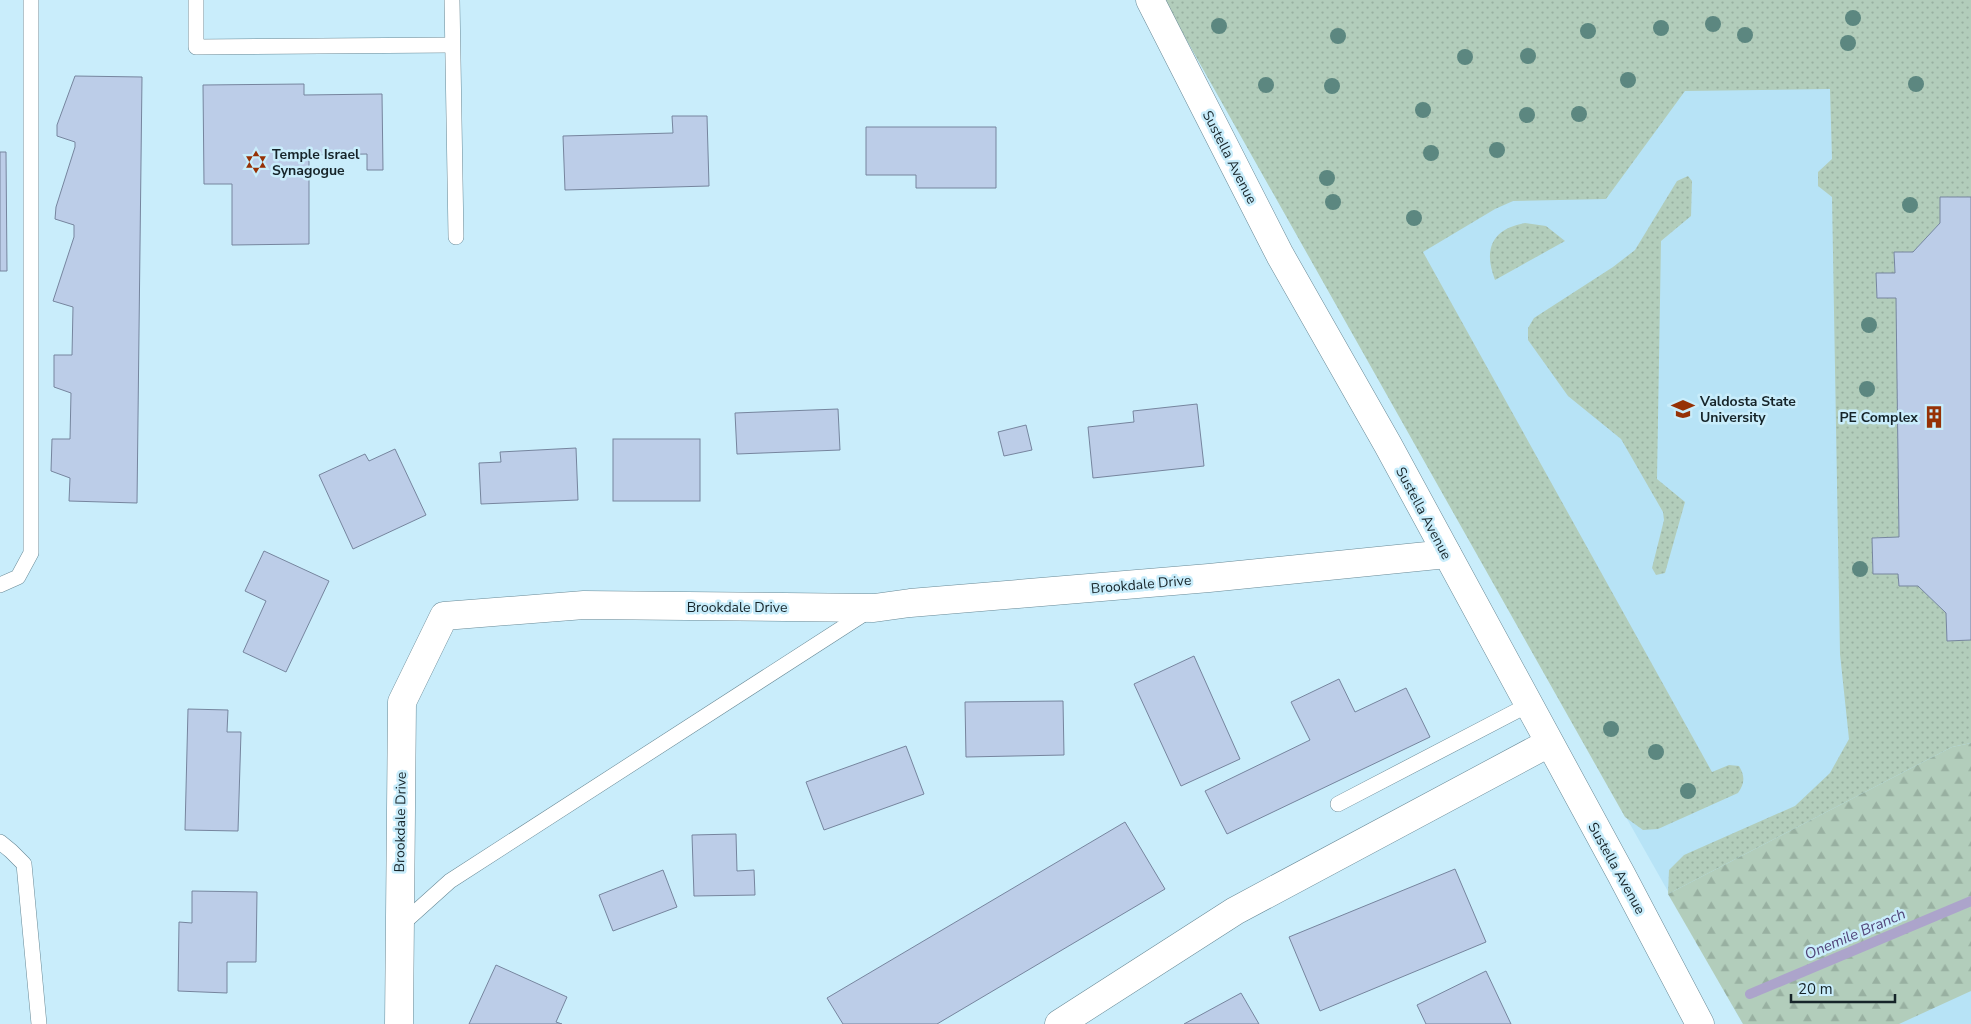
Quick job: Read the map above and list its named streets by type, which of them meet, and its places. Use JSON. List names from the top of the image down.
{
  "streets": {
    "street": ["Sustella Avenue", "Brookdale Drive"]
  },
  "crossings": [
    ["Sustella Avenue", "Brookdale Drive"]
  ],
  "water": ["Onemile Branch"],
  "places": {
    "synagogue": ["Temple Israel Synagogue"],
    "school or university": ["Valdosta State University"],
    "building": ["PE Complex"]
  },
  "scale_bar": "20 m"
}
